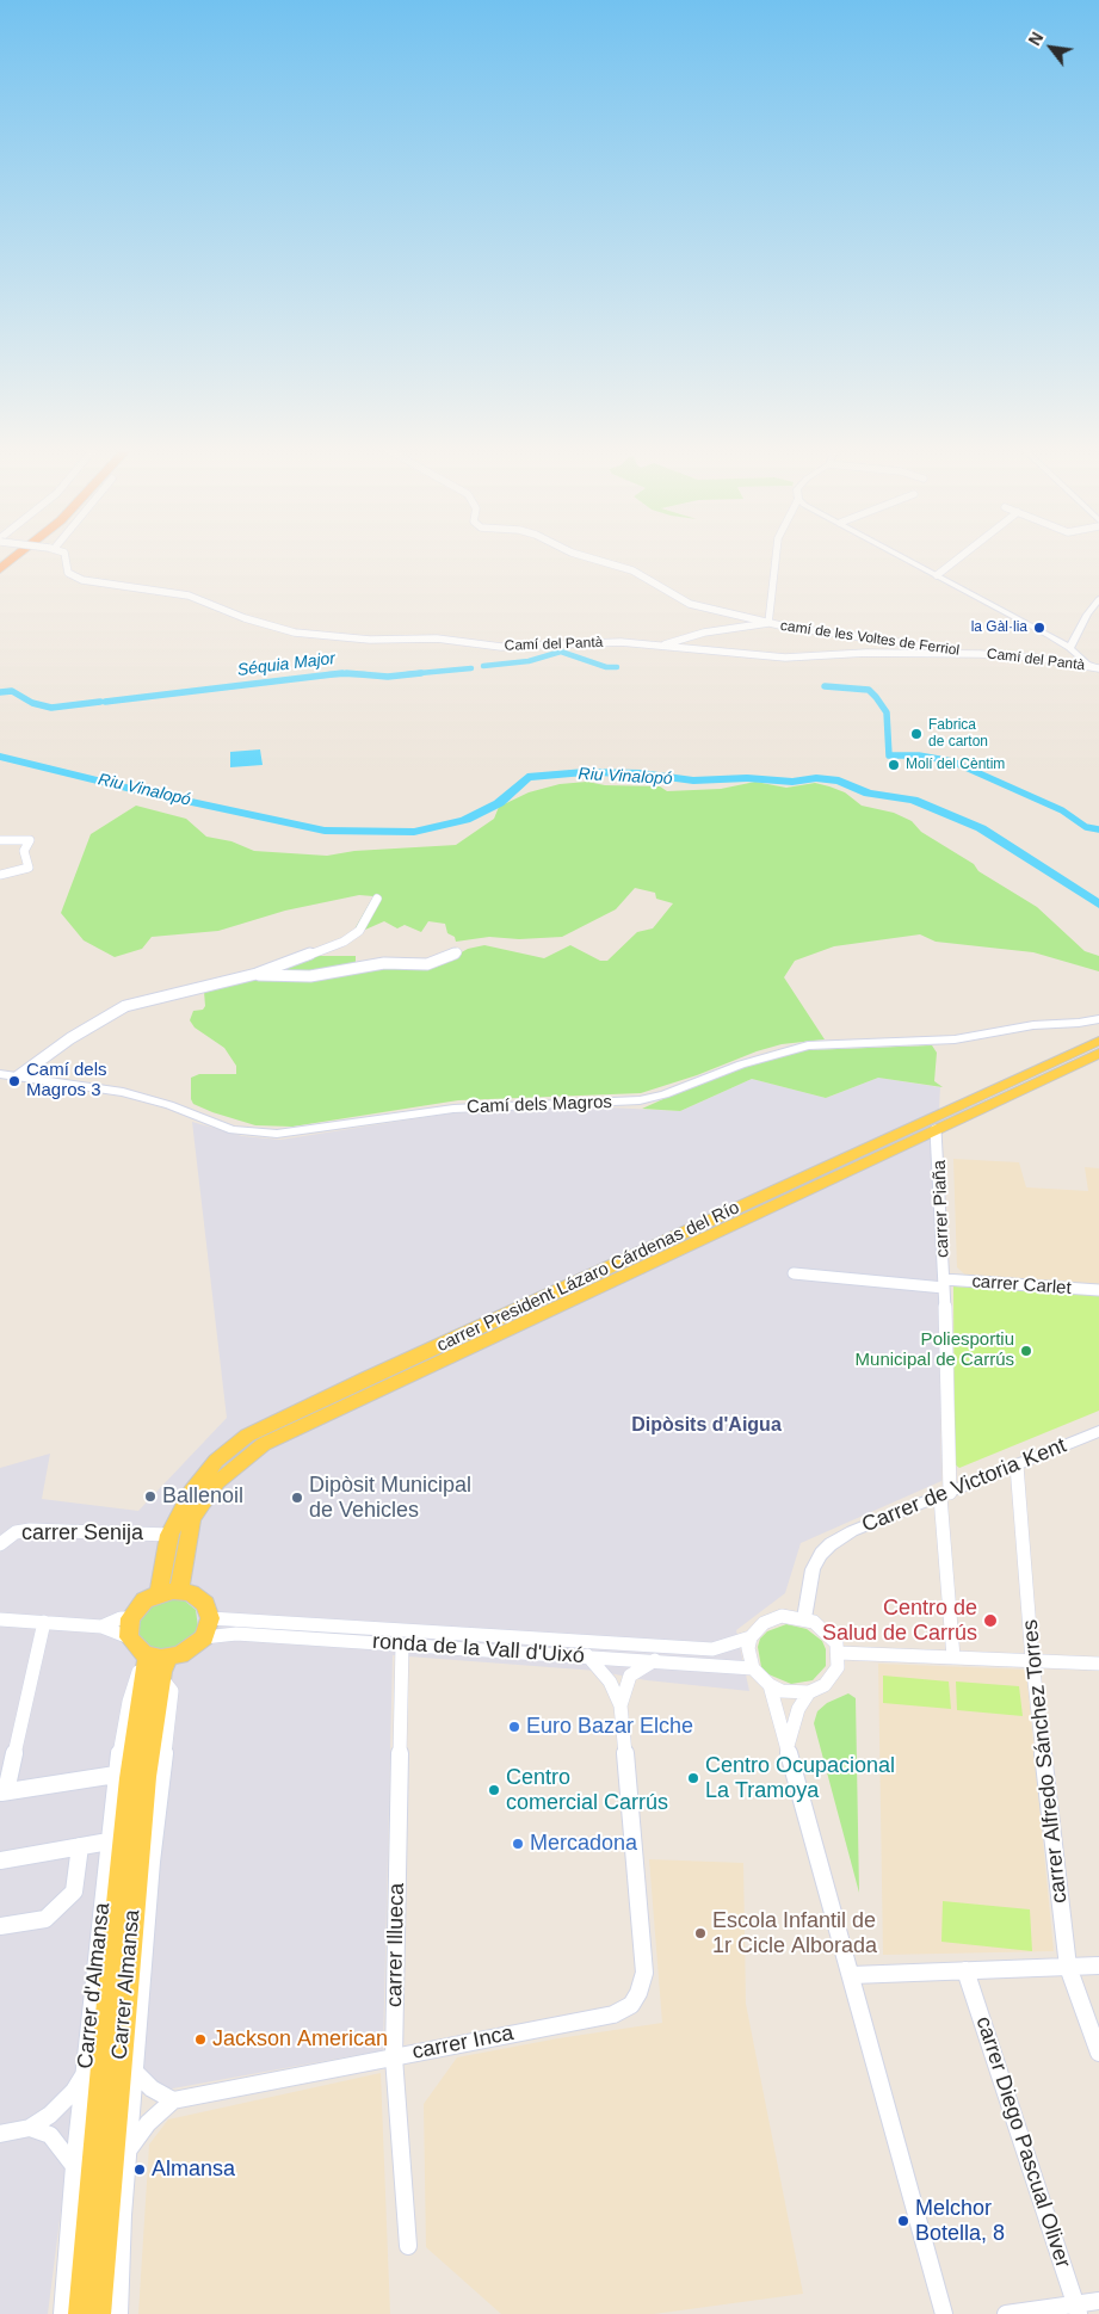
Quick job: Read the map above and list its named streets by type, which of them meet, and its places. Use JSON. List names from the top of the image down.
{
  "streets": {
    "main road": ["carrer President Lázaro Cárdenas del Río", "Carrer Almansa"],
    "street": [
      "camí de les Voltes de Ferriol",
      "Camí del Pantà",
      "Camí dels Magros",
      "carrer Piaña",
      "carrer Carlet",
      "Carrer de Victoria Kent",
      "carrer Senija",
      "ronda de la Vall d'Uixó",
      "carrer Alfredo Sánchez Torres",
      "carrer Illueca",
      "Carrer d'Almansa",
      "carrer Inca",
      "carrer Diego Pascual Oliver"
    ]
  },
  "crossings": [
    ["camí de les Voltes de Ferriol", "Camí del Pantà"],
    ["carrer Piaña", "carrer President Lázaro Cárdenas del Río"],
    ["carrer Piaña", "carrer Carlet"],
    ["carrer Piaña", "Carrer de Victoria Kent"],
    ["carrer President Lázaro Cárdenas del Río", "carrer Senija"],
    ["carrer President Lázaro Cárdenas del Río", "ronda de la Vall d'Uixó"],
    ["carrer President Lázaro Cárdenas del Río", "Carrer Almansa"],
    ["carrer President Lázaro Cárdenas del Río", "Carrer d'Almansa"],
    ["Carrer de Victoria Kent", "ronda de la Vall d'Uixó"],
    ["Carrer de Victoria Kent", "carrer Alfredo Sánchez Torres"],
    ["ronda de la Vall d'Uixó", "carrer Illueca"],
    ["ronda de la Vall d'Uixó", "Carrer Almansa"],
    ["ronda de la Vall d'Uixó", "Carrer d'Almansa"],
    ["carrer Illueca", "carrer Inca"],
    ["Carrer Almansa", "Carrer d'Almansa"]
  ],
  "districts": ["Dipòsits d'Aigua"],
  "water": ["Séquia Major", "Riu Vinalopó"],
  "places": [
    "la Gàl·lia",
    "Fabrica de carton",
    "Molí del Cèntim",
    "Camí dels Magros 3",
    "Poliesportiu Municipal de Carrús",
    "Ballenoil",
    "Dipòsit Municipal de Vehicles",
    "Centro de Salud de Carrús",
    "Euro Bazar Elche",
    "Centro Ocupacional La Tramoya",
    "Centro comercial Carrús",
    "Mercadona",
    "Escola Infantil de 1r Cicle Alborada",
    "Jackson American",
    "Almansa",
    "Melchor Botella, 8"
  ],
  "north": "top left"
}
